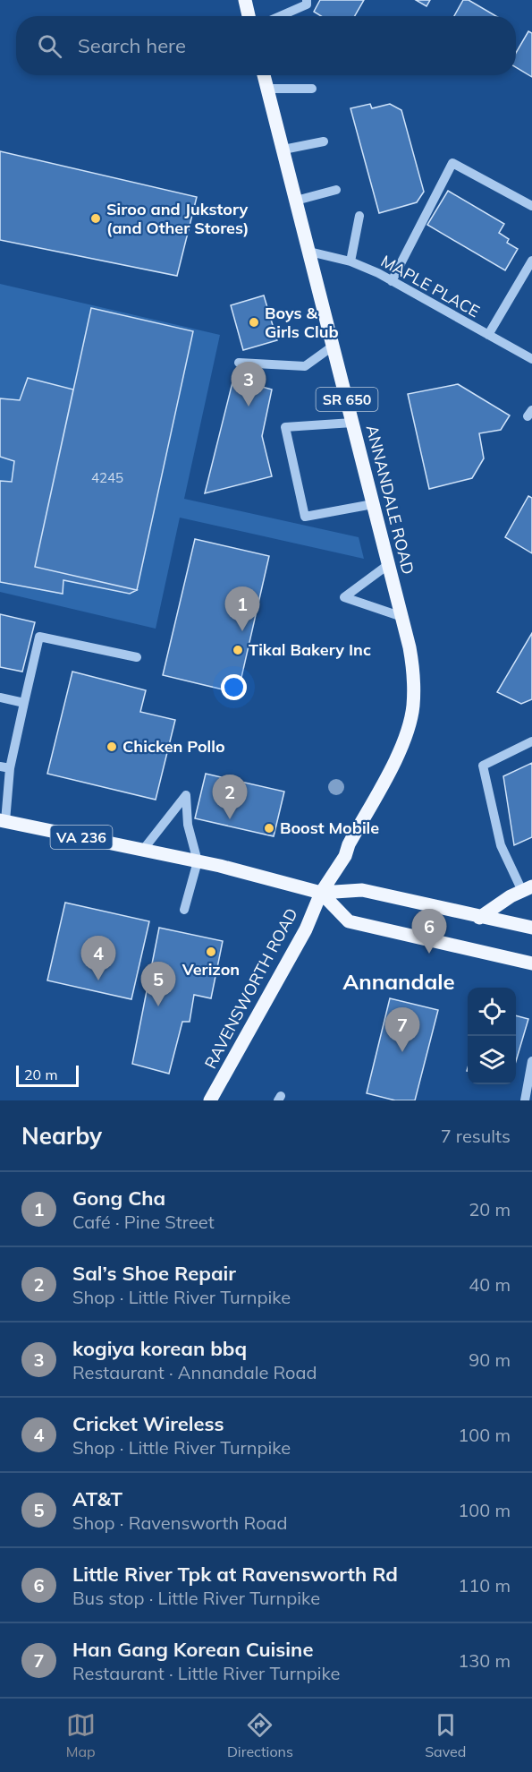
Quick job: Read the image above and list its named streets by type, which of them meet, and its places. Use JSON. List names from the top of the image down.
{
  "streets": {
    "main road": [
      "SR 650",
      "ANNANDALE ROAD",
      "VA 236",
      "RAVENSWORTH ROAD"
    ],
    "street": ["MAPLE PLACE"]
  },
  "crossings": [
    ["MAPLE PLACE", "ANNANDALE ROAD"],
    ["ANNANDALE ROAD", "VA 236"],
    ["ANNANDALE ROAD", "RAVENSWORTH ROAD"],
    ["VA 236", "RAVENSWORTH ROAD"]
  ],
  "districts": ["Annandale"],
  "places": [
    "Siroo and Jukstory (and Other Stores)",
    "Boys & Girls Club",
    "Tikal Bakery Inc",
    "Chicken Pollo",
    "Boost Mobile",
    "Verizon"
  ],
  "house_numbers": ["4245"],
  "scale_bar": "20 m",
  "page": {
    "search": "Search here",
    "pins": [
      "3",
      "1",
      "2",
      "6",
      "4",
      "5",
      "7"
    ],
    "scale": "20 m",
    "heading": ["Nearby", "7 results"],
    "list": [
      {
        "mark": "1",
        "name": "Gong Cha",
        "note": "Café · Pine Street",
        "value": "20 m"
      },
      {
        "mark": "2",
        "name": "Sal’s Shoe Repair",
        "note": "Shop · Little River Turnpike",
        "value": "40 m"
      },
      {
        "mark": "3",
        "name": "kogiya korean bbq",
        "note": "Restaurant · Annandale Road",
        "value": "90 m"
      },
      {
        "mark": "4",
        "name": "Cricket Wireless",
        "note": "Shop · Little River Turnpike",
        "value": "100 m"
      },
      {
        "mark": "5",
        "name": "AT&T",
        "note": "Shop · Ravensworth Road",
        "value": "100 m"
      },
      {
        "mark": "6",
        "name": "Little River Tpk at Ravensworth Rd",
        "note": "Bus stop · Little River Turnpike",
        "value": "110 m"
      },
      {
        "mark": "7",
        "name": "Han Gang Korean Cuisine",
        "note": "Restaurant · Little River Turnpike",
        "value": "130 m"
      }
    ],
    "nav": ["Map", "Directions", "Saved"]
  }
}
